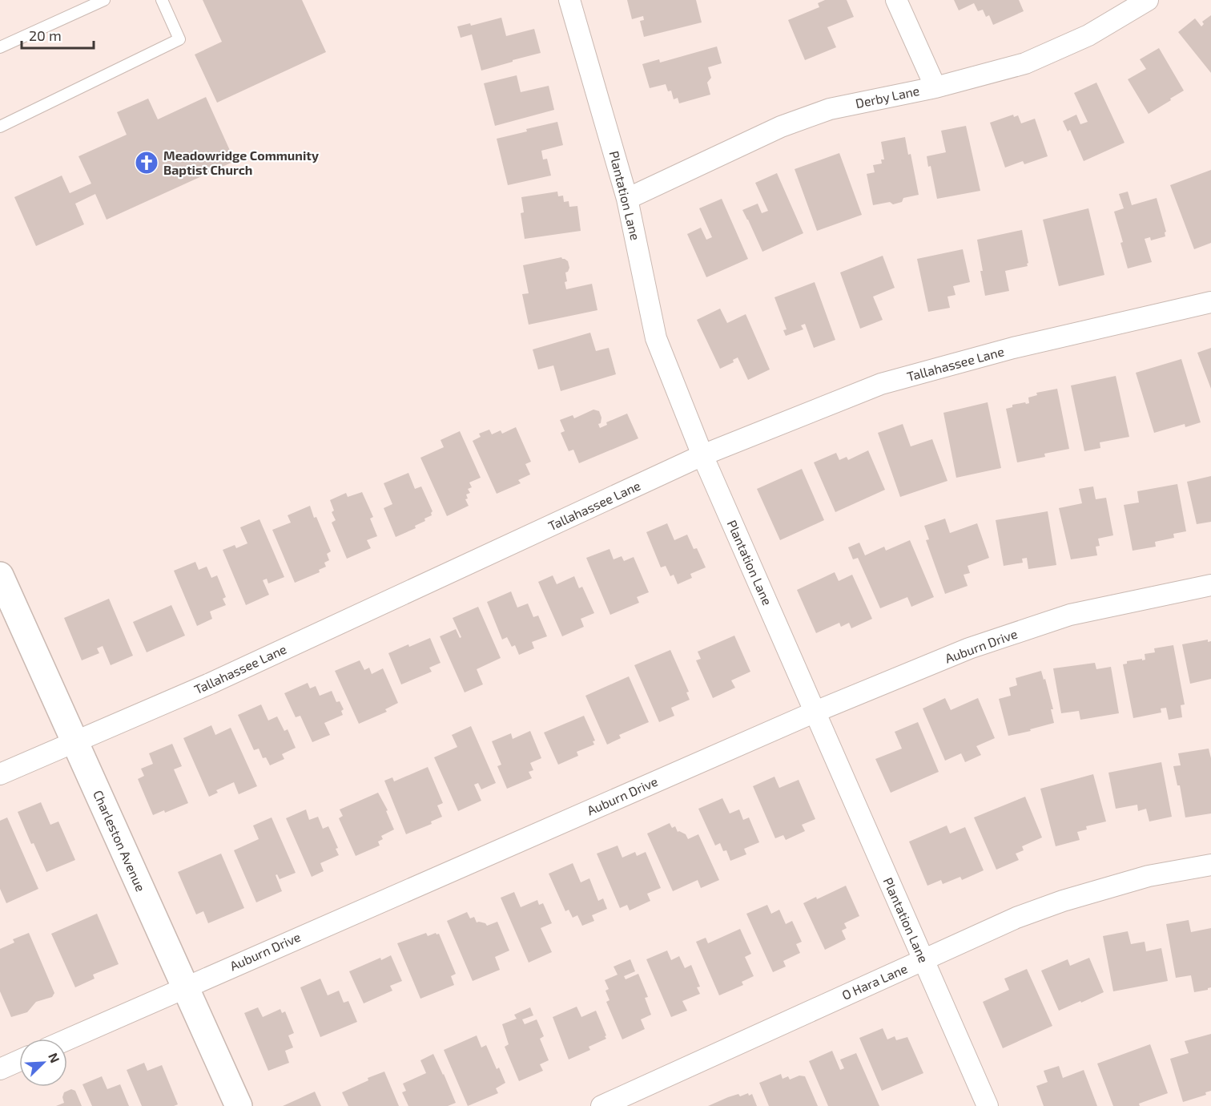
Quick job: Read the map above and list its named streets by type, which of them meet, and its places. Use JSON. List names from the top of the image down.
{
  "streets": {
    "street": [
      "Derby Lane",
      "Plantation Lane",
      "Tallahassee Lane",
      "Auburn Drive",
      "Charleston Avenue",
      "O Hara Lane"
    ]
  },
  "crossings": [
    ["Derby Lane", "Plantation Lane"],
    ["Plantation Lane", "Tallahassee Lane"],
    ["Plantation Lane", "Auburn Drive"],
    ["Plantation Lane", "O Hara Lane"],
    ["Tallahassee Lane", "Charleston Avenue"],
    ["Auburn Drive", "Charleston Avenue"]
  ],
  "places": {
    "church": ["Meadowridge Community Baptist Church"]
  },
  "scale_bar": "20 m",
  "north": "top right"
}
